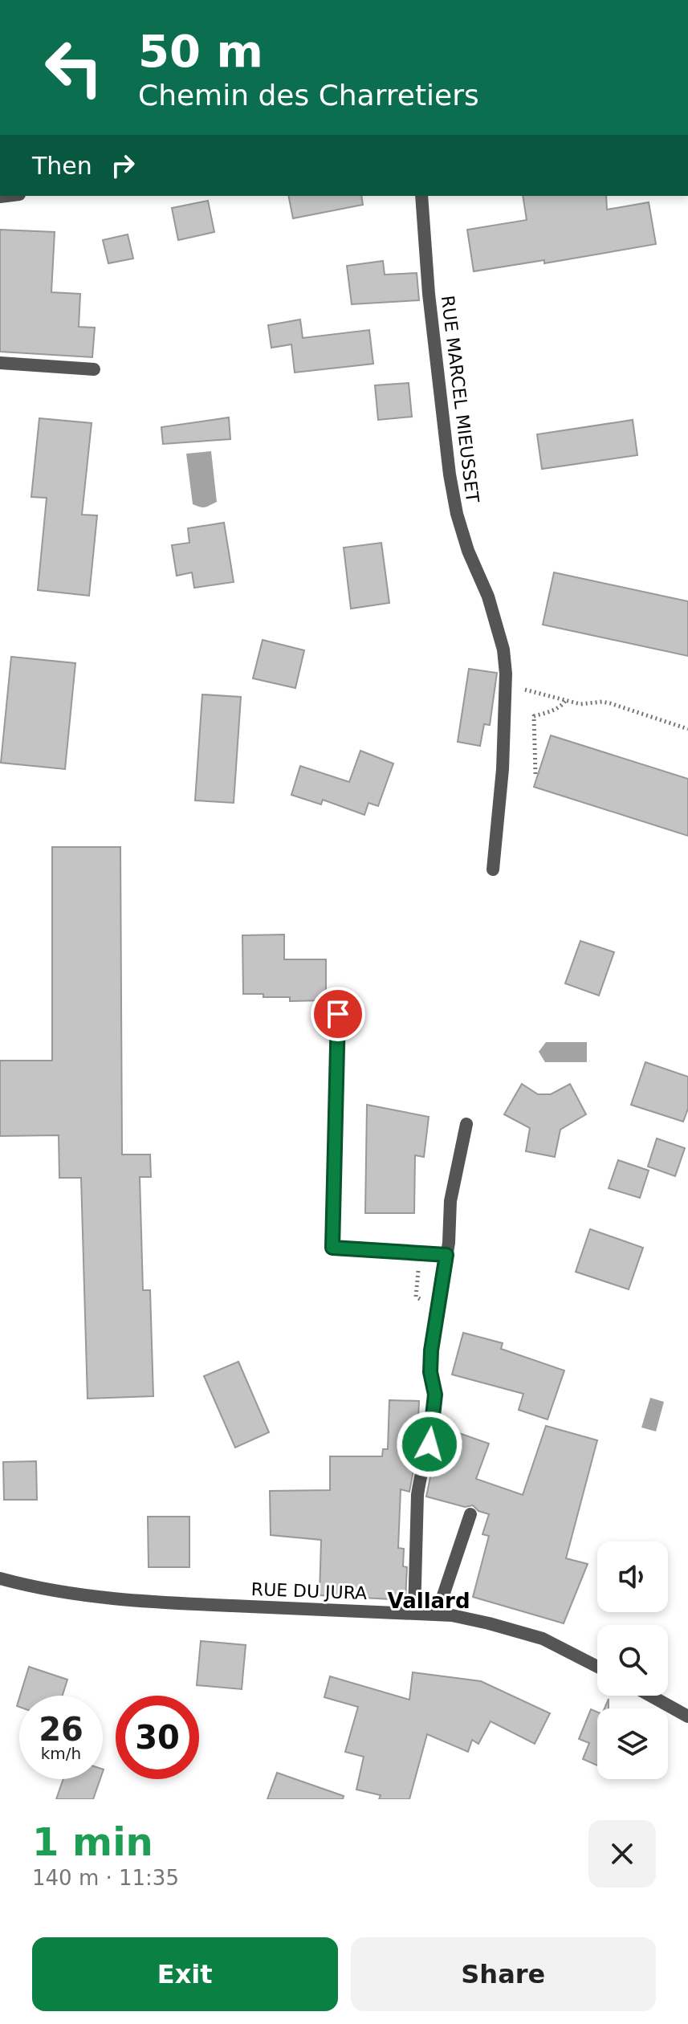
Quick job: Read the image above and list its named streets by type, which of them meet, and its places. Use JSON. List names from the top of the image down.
{
  "streets": {
    "street": ["RUE MARCEL MIEUSSET", "RUE DU JURA"]
  },
  "districts": ["Vallard"],
  "page": {
    "turn": ["50 m", "Chemin des Charretiers"],
    "then": "Then",
    "speed": "26 km/h",
    "limit": "30",
    "heading": ["1 min", "140 m · 11:35"],
    "buttons": ["Exit", "Share"]
  }
}
